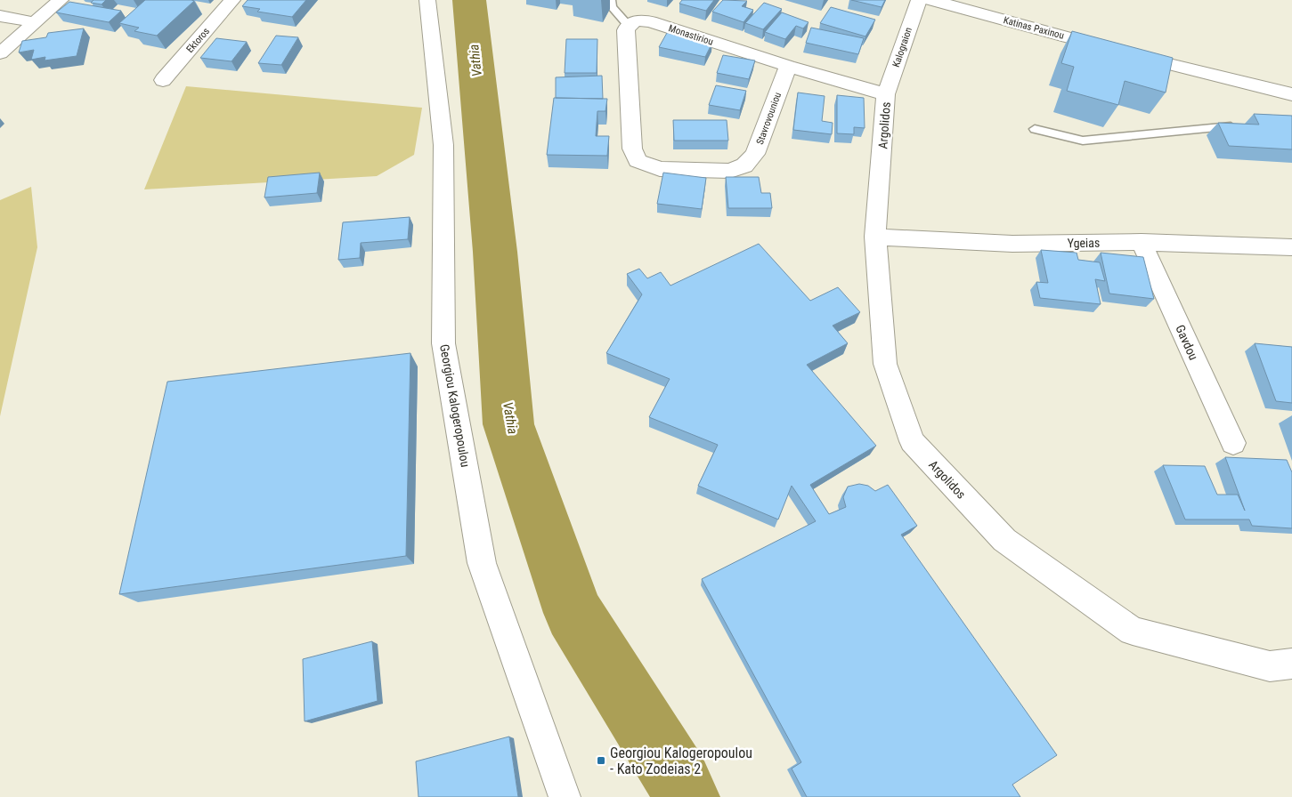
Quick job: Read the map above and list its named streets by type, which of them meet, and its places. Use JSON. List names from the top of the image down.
{
  "streets": {
    "street": [
      "Katinas Paxinou",
      "Monastiriou",
      "Ektoros",
      "Kalograion",
      "Stavrovouniou",
      "Argolidos",
      "Ygeias",
      "Gavdou",
      "Georgiou Kalogeropoulou"
    ]
  },
  "crossings": [
    ["Monastiriou", "Kalograion"],
    ["Monastiriou", "Stavrovouniou"],
    ["Monastiriou", "Argolidos"],
    ["Kalograion", "Argolidos"],
    ["Argolidos", "Ygeias"],
    ["Ygeias", "Gavdou"]
  ],
  "water": ["Vathia"],
  "places": {
    "transit": ["Georgiou Kalogeropoulou - Kato Zodeias 2"]
  }
}
